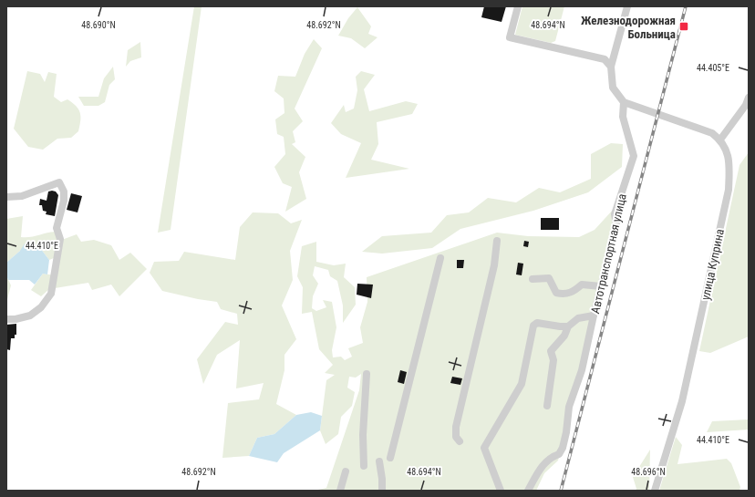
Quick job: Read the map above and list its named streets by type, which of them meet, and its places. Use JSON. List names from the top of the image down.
{
  "streets": {
    "street": ["Автотранспортная улица", "улица Куприна"]
  },
  "places": {
    "transit": ["Железнодорожная Больница"]
  },
  "coordinates": [
    "48.690°N",
    "48.692°N",
    "48.694°N",
    "44.405°E",
    "44.410°E",
    "48.696°N"
  ]
}
